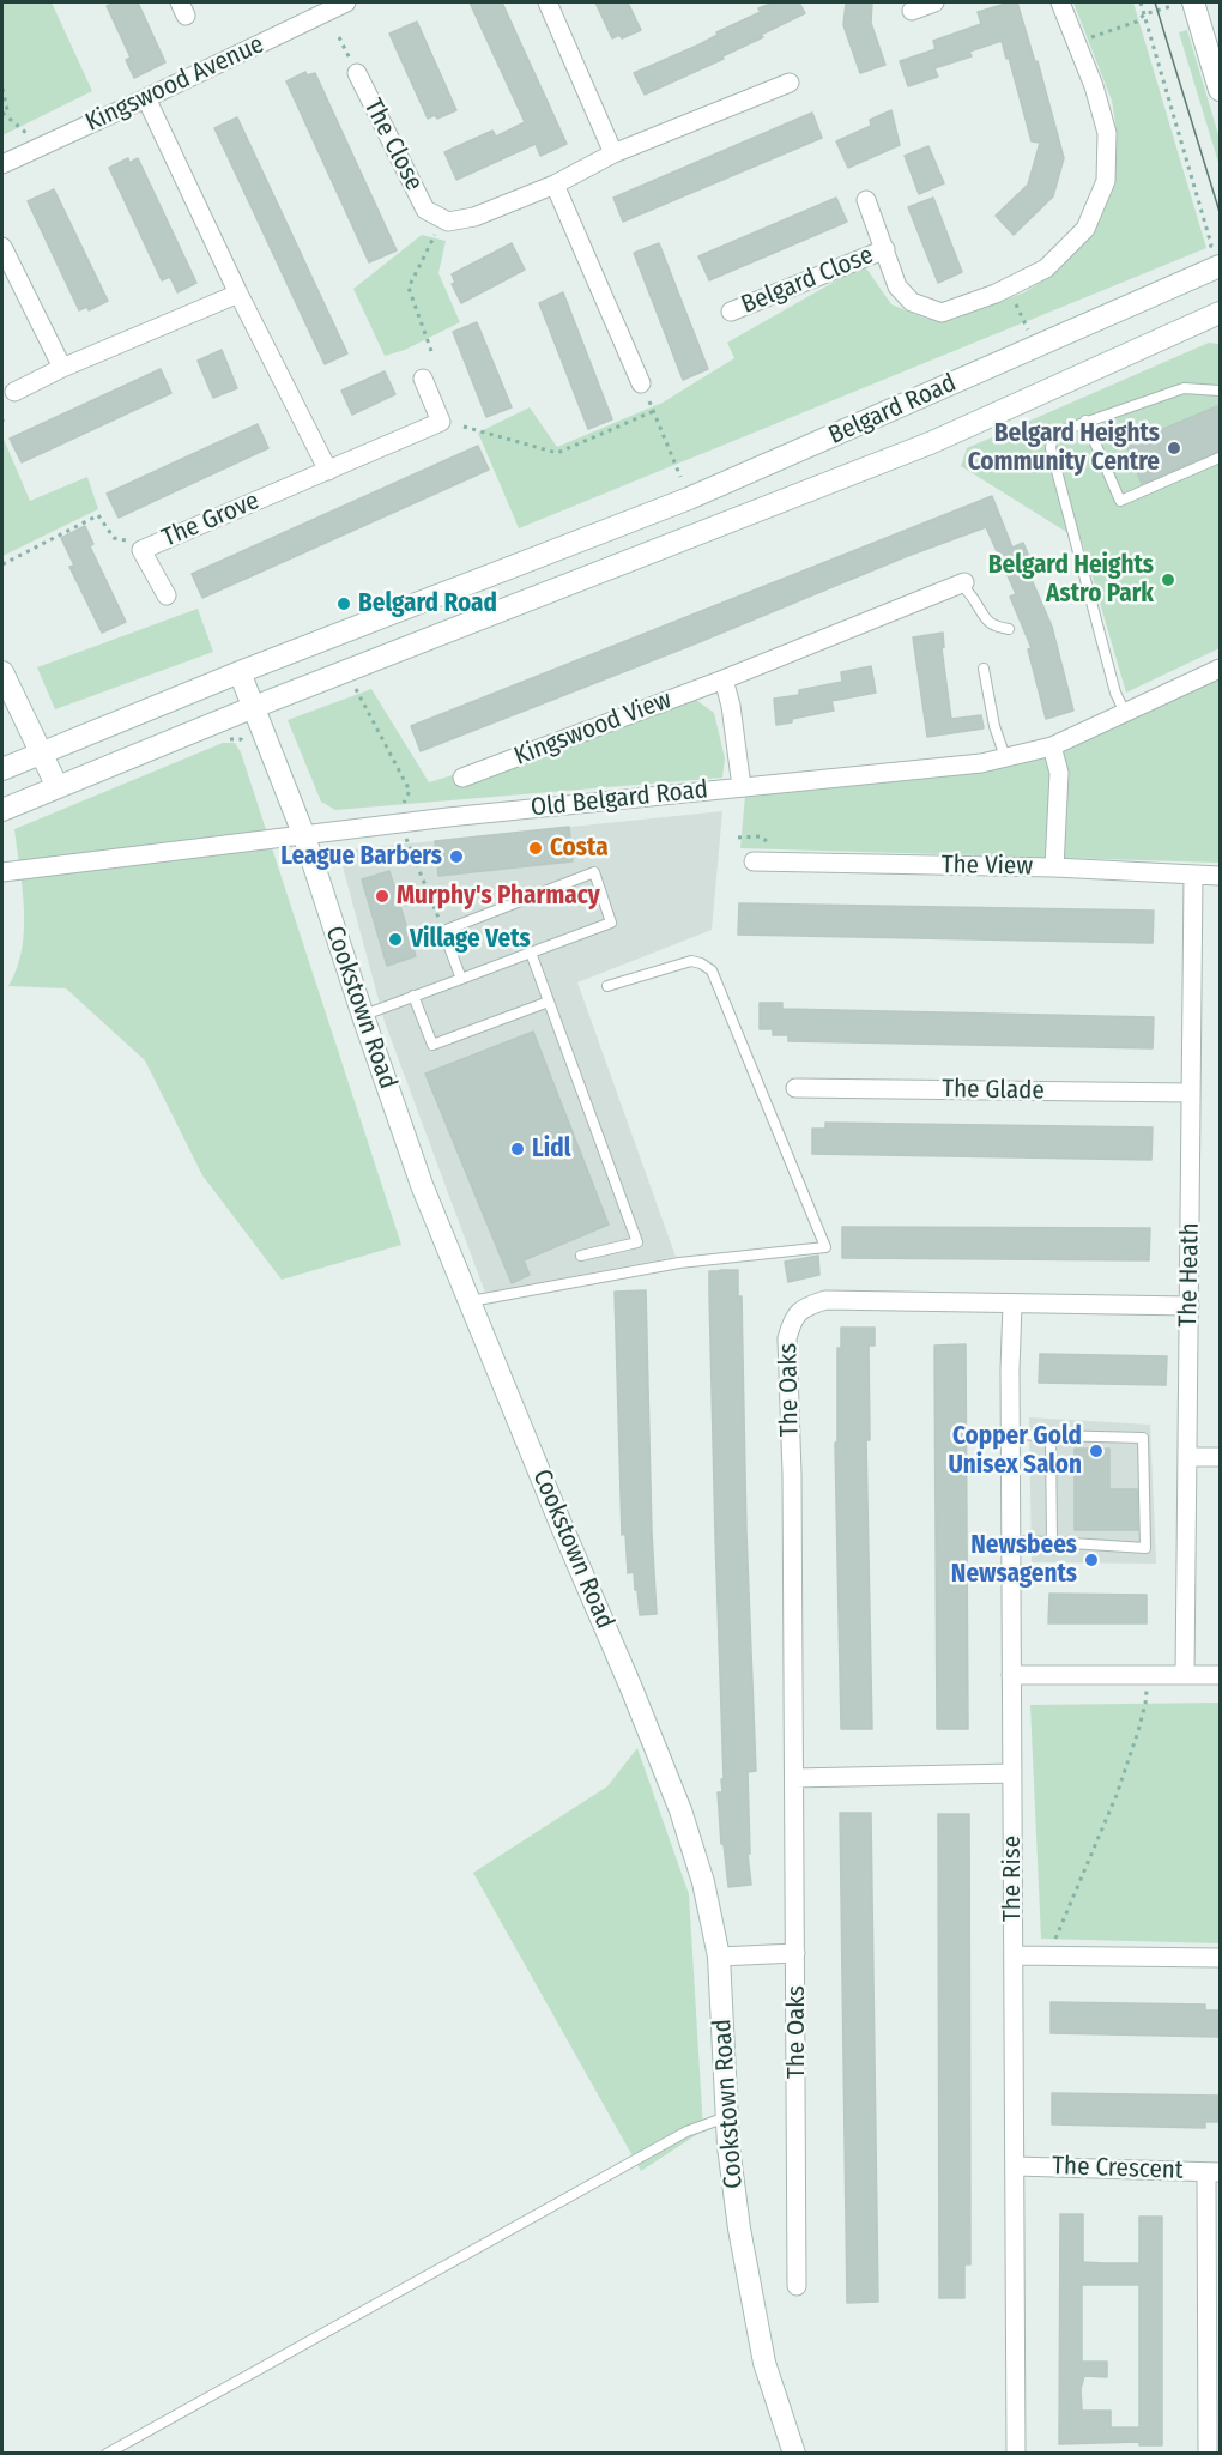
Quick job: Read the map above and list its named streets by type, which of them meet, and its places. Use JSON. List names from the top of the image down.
{
  "streets": {
    "main road": ["Belgard Road", "Cookstown Road"],
    "street": [
      "Kingswood Avenue",
      "The Close",
      "Belgard Close",
      "The Grove",
      "Kingswood View",
      "Old Belgard Road",
      "The View",
      "The Glade",
      "The Heath",
      "The Oaks",
      "The Rise",
      "The Crescent"
    ]
  },
  "crossings": [
    ["Belgard Road", "Cookstown Road"],
    ["Old Belgard Road", "Cookstown Road"],
    ["The View", "The Heath"],
    ["The Glade", "The Heath"],
    ["The Heath", "The Oaks"],
    ["The Oaks", "The Rise"],
    ["The Rise", "The Crescent"]
  ],
  "places": [
    "Belgard Heights Community Centre",
    "Belgard Heights Astro Park",
    "Belgard Road",
    "Costa",
    "League Barbers",
    "Murphy's Pharmacy",
    "Village Vets",
    "Lidl",
    "Copper Gold Unisex Salon",
    "Newsbees Newsagents"
  ]
}
